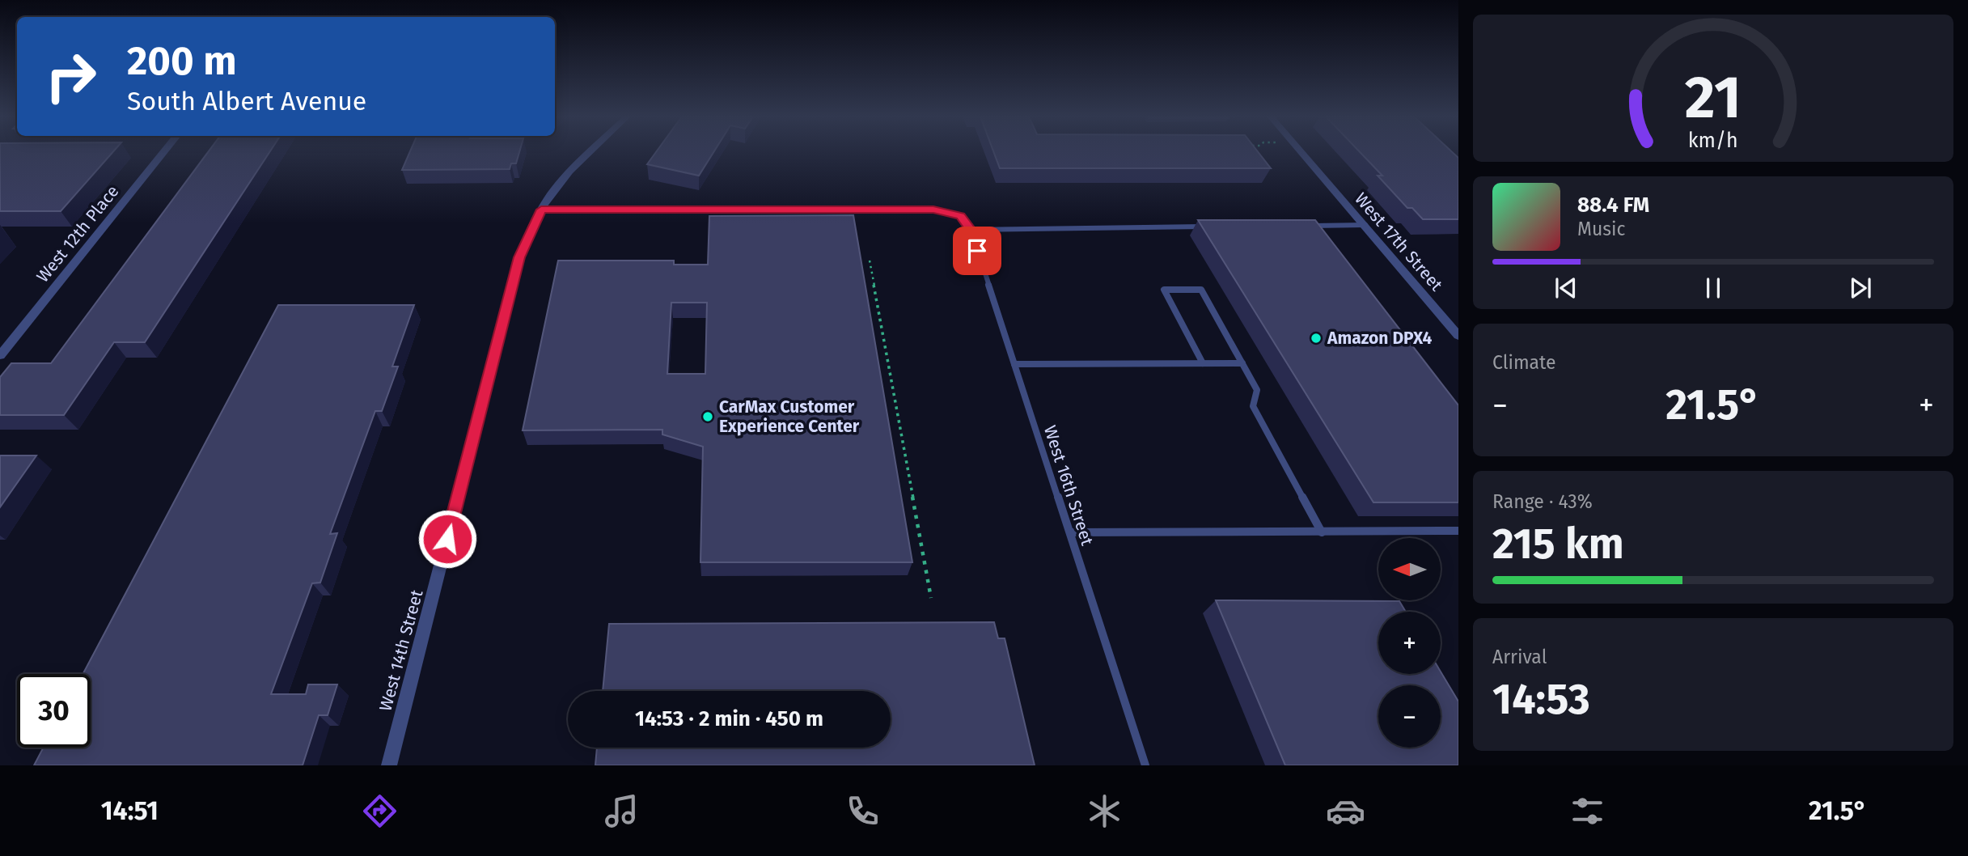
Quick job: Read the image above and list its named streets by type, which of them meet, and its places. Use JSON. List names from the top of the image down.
{
  "streets": {
    "street": ["West 12th Place", "West 17th Street", "West 14th Street"],
    "lane": ["West 16th Street"]
  },
  "places": ["Amazon DPX4", "CarMax Customer Experience Center"],
  "north": "left",
  "page": {
    "turn": ["200 m", "South Albert Avenue"],
    "song": ["88.4 FM", "Music"],
    "tile": [
      "Climate",
      ["Range · 43%", "215 km"],
      ["Arrival", "14:53"]
    ],
    "heat": ["−", "21.5°", "+"],
    "map_buttons": ["+", "−"],
    "limit": "30",
    "trip": "14:53 · 2 min · 450 m",
    "tabs": ["14:51", "21.5°"],
    "gauge": ["21", "km/h"]
  }
}
